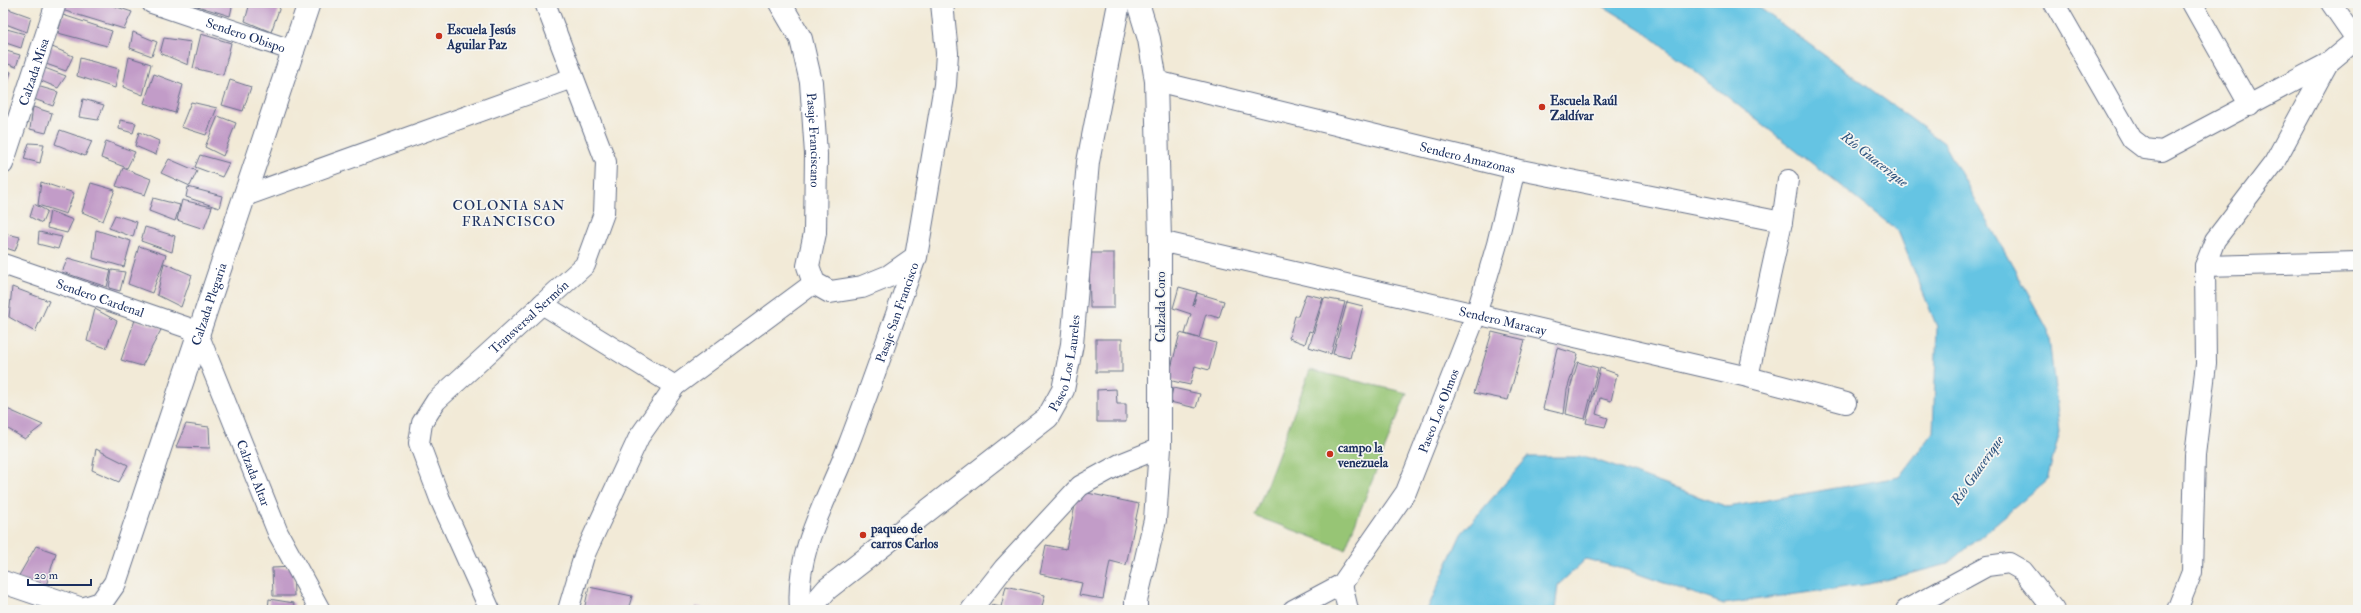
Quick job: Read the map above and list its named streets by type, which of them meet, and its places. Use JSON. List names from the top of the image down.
{
  "streets": {
    "street": [
      "Sendero Obispo",
      "Calzada Misa",
      "Pasaje Franciscano",
      "Sendero Amazonas",
      "Sendero Cardenal",
      "Calzada Plegaria",
      "Calzada Coro",
      "Pasaje San Francisco",
      "Transversal Sermón",
      "Sendero Maracay",
      "Paseo Los Laureles",
      "Paseo Los Olmos",
      "Calzada Altar"
    ]
  },
  "crossings": [
    ["Sendero Obispo", "Calzada Plegaria"],
    ["Sendero Amazonas", "Calzada Coro"],
    ["Sendero Amazonas", "Paseo Los Olmos"],
    ["Sendero Cardenal", "Calzada Plegaria"],
    ["Sendero Cardenal", "Calzada Altar"],
    ["Calzada Plegaria", "Calzada Altar"],
    ["Calzada Coro", "Sendero Maracay"],
    ["Sendero Maracay", "Paseo Los Olmos"]
  ],
  "districts": ["COLONIA SAN FRANCISCO"],
  "water": ["Río Guacerique"],
  "places": [
    "Escuela Jesús Aguilar Paz",
    "Escuela Raúl Zaldívar",
    "campo la venezuela",
    "paqueo de carros Carlos"
  ],
  "scale_bar": "20 m"
}
